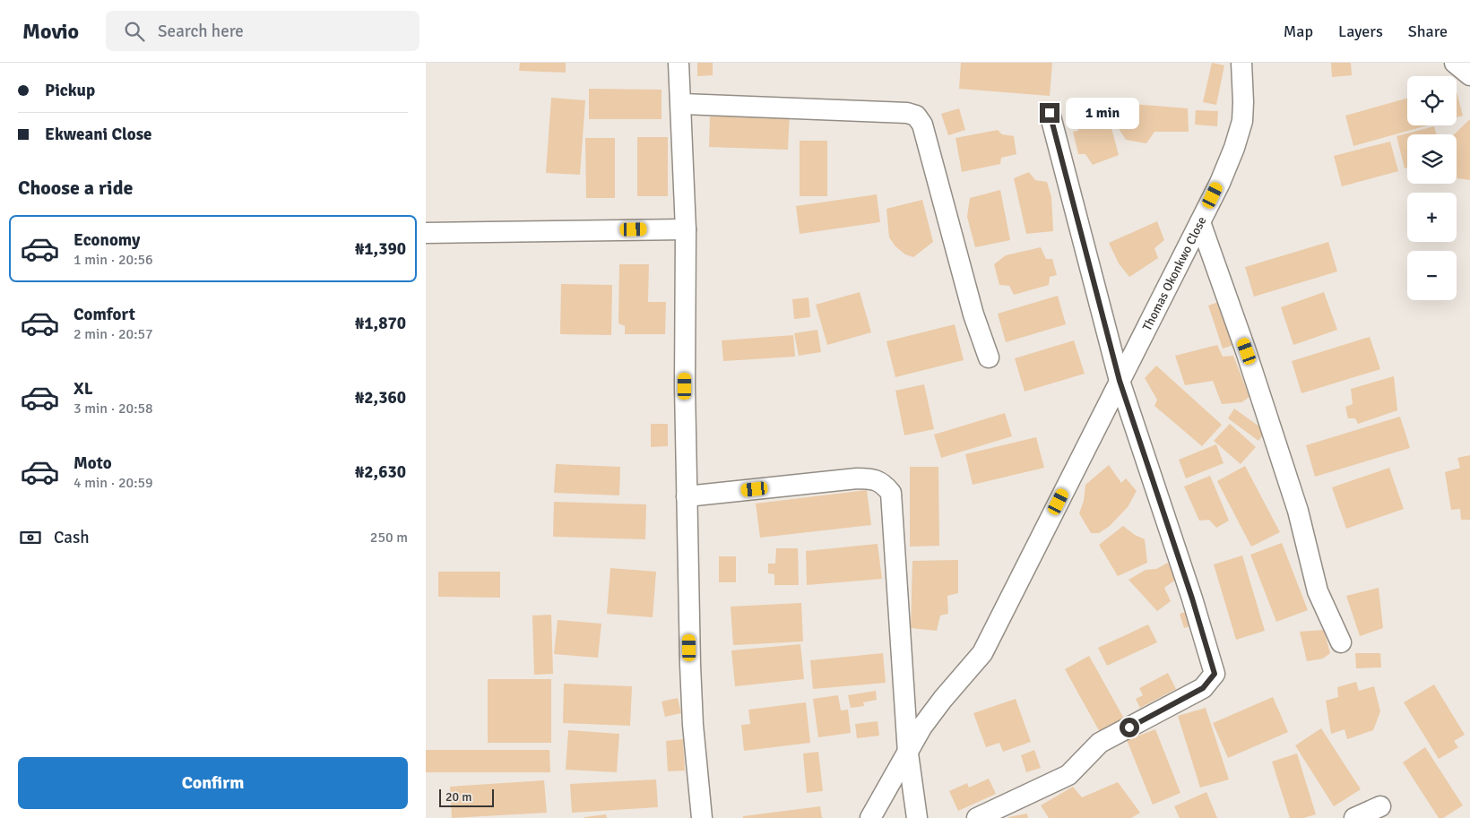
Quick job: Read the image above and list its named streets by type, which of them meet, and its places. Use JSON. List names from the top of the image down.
{
  "streets": {
    "street": ["Thomas Okonkwo Close"]
  },
  "scale_bar": "20 m",
  "page": {
    "header": "Movio",
    "search": "Search here",
    "nav": ["Map", "Layers", "Share"],
    "banner": ["Pickup", "Ekweani Close"],
    "map_buttons": ["+", "−"],
    "bubble": "1 min",
    "heading": "Choose a ride",
    "list": [
      {
        "name": "Economy",
        "note": "1 min · 20:56",
        "value": "₦1,390"
      },
      {
        "name": "Comfort",
        "note": "2 min · 20:57",
        "value": "₦1,870"
      },
      {
        "name": "XL",
        "note": "3 min · 20:58",
        "value": "₦2,360"
      },
      {
        "name": "Moto",
        "note": "4 min · 20:59",
        "value": "₦2,630"
      }
    ],
    "pay": ["Cash", "250 m"],
    "buttons": "Confirm",
    "scale": "20 m"
  }
}
